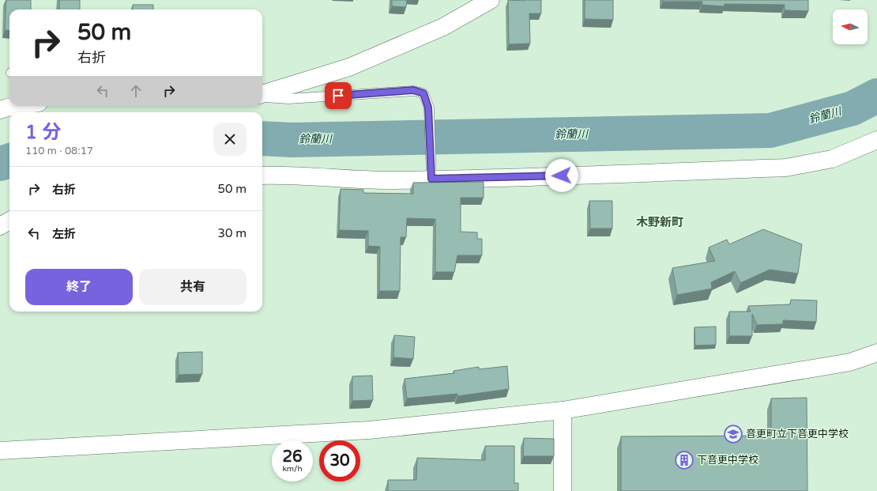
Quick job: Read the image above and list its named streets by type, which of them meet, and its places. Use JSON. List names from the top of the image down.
{
  "districts": ["木野新町"],
  "water": ["鈴蘭川"],
  "places": {
    "school or university": ["音更町立下音更中学校"],
    "building": ["下音更中学校"]
  },
  "north": "left",
  "page": {
    "turn": ["50 m", "右折"],
    "heading": ["1 分", "110 m · 08:17"],
    "list": [
      {
        "name": "右折",
        "value": "50 m"
      },
      {
        "name": "左折",
        "value": "30 m"
      }
    ],
    "buttons": ["終了", "共有"],
    "speed": "26 km/h",
    "limit": "30"
  }
}
